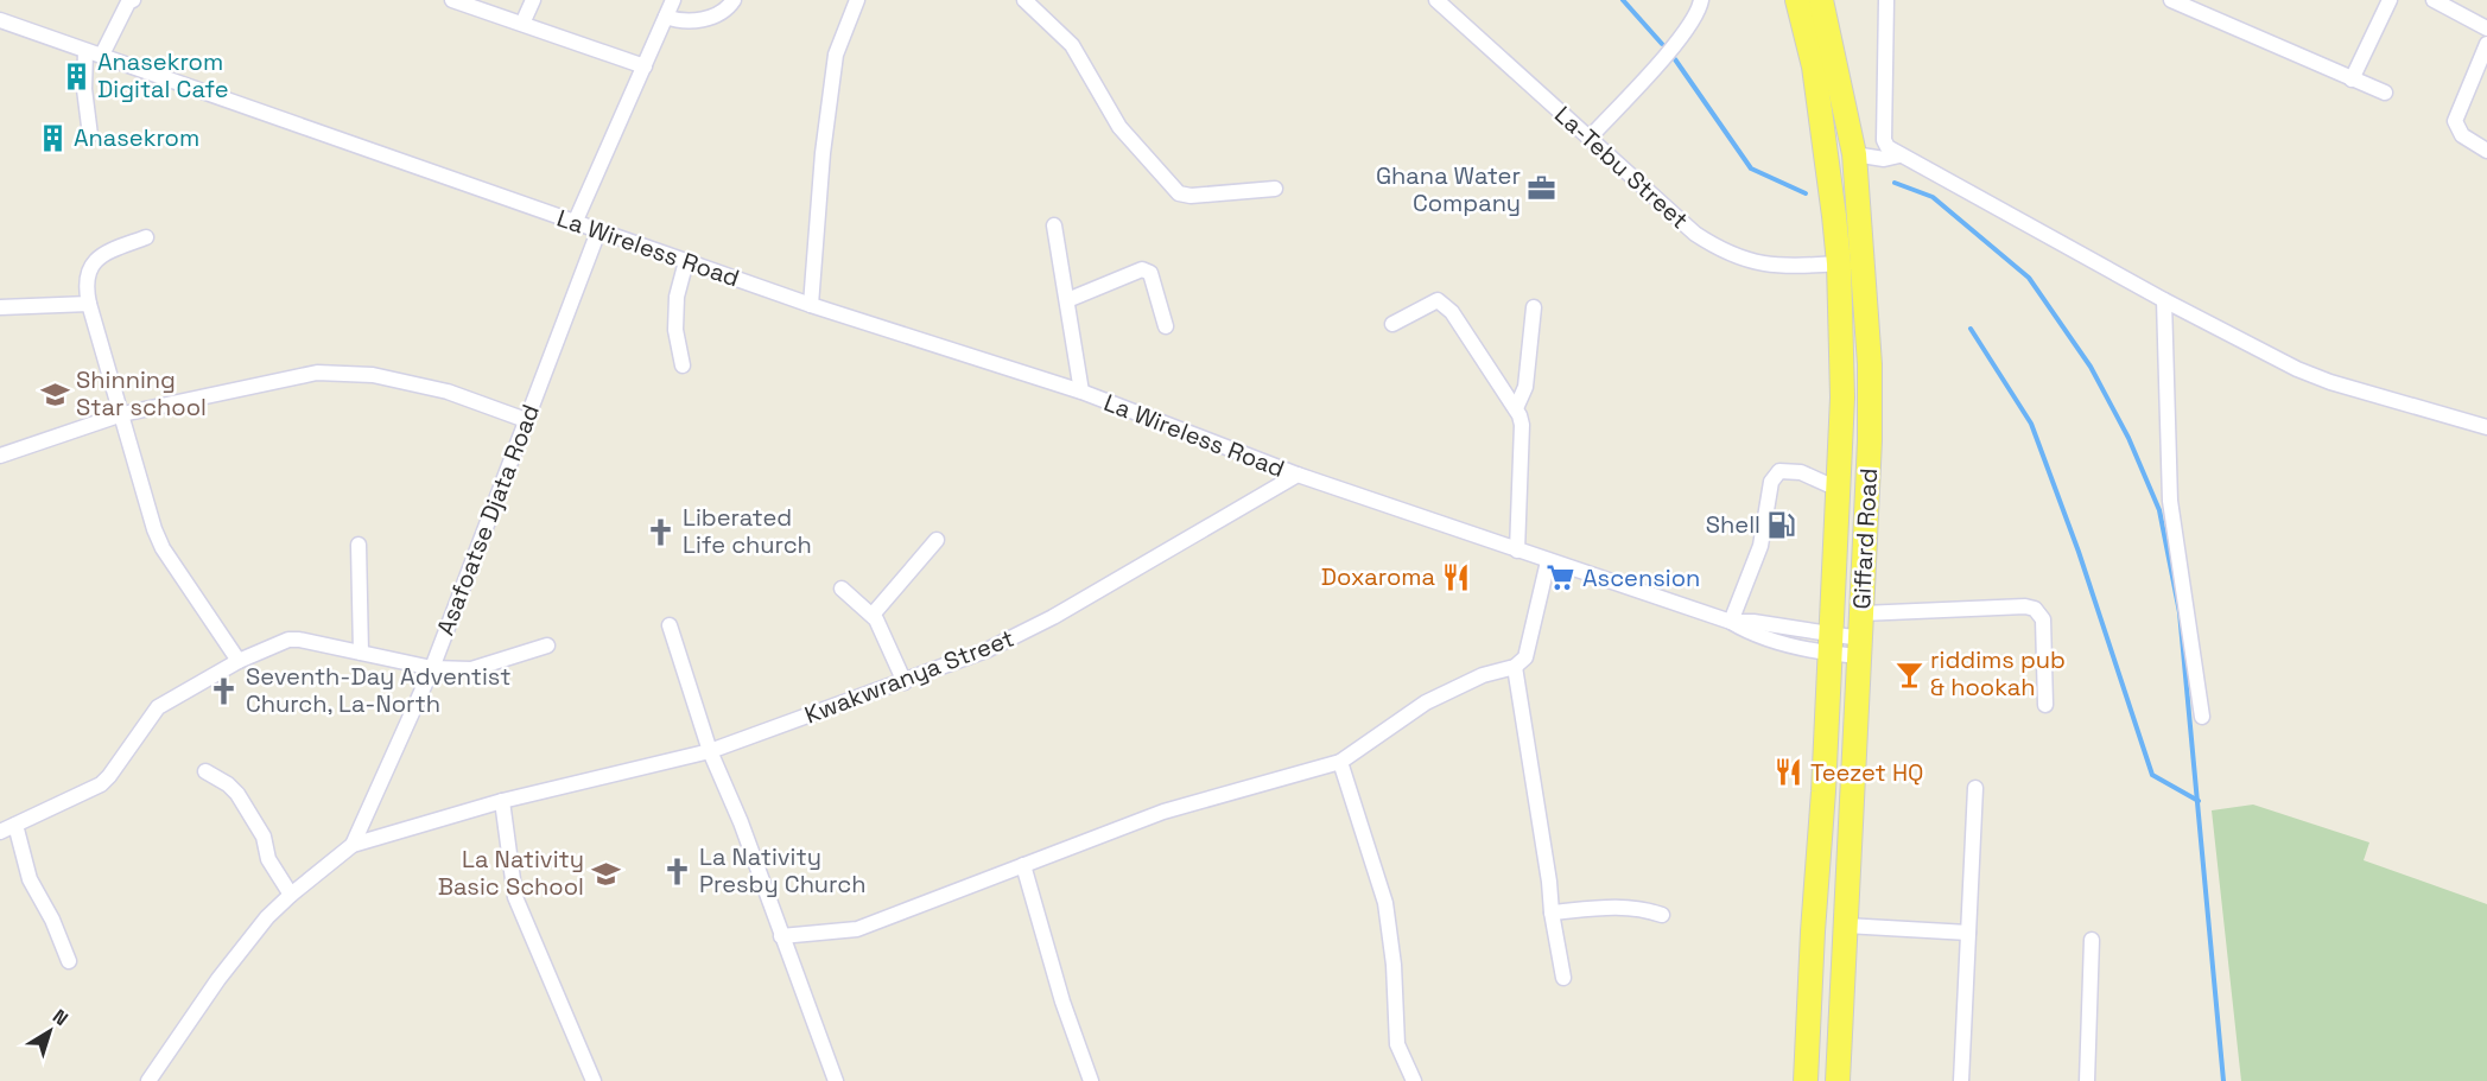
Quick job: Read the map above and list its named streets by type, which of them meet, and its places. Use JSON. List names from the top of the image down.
{
  "streets": {
    "main road": ["Giffard Road"],
    "street": [
      "La-Tebu Street",
      "La Wireless Road",
      "Asafoatse Djata Road",
      "Kwakwranya Street"
    ]
  },
  "crossings": [
    ["La-Tebu Street", "Giffard Road"],
    ["La Wireless Road", "Asafoatse Djata Road"],
    ["La Wireless Road", "Kwakwranya Street"],
    ["Asafoatse Djata Road", "Kwakwranya Street"]
  ],
  "places": {
    "building": ["Anasekrom Digital Cafe", "Anasekrom"],
    "office": ["Ghana Water Company"],
    "school or university": ["Shinning Star school", "La Nativity Basic School"],
    "fuel station": ["Shell"],
    "church": ["Liberated Life church", "Seventh-Day Adventist Church, La-North", "La Nativity Presby Church"],
    "restaurant": ["Doxaroma", "Teezet HQ"],
    "supermarket": ["Ascension"],
    "bar": ["riddims pub & hookah"]
  },
  "north": "top right"
}
